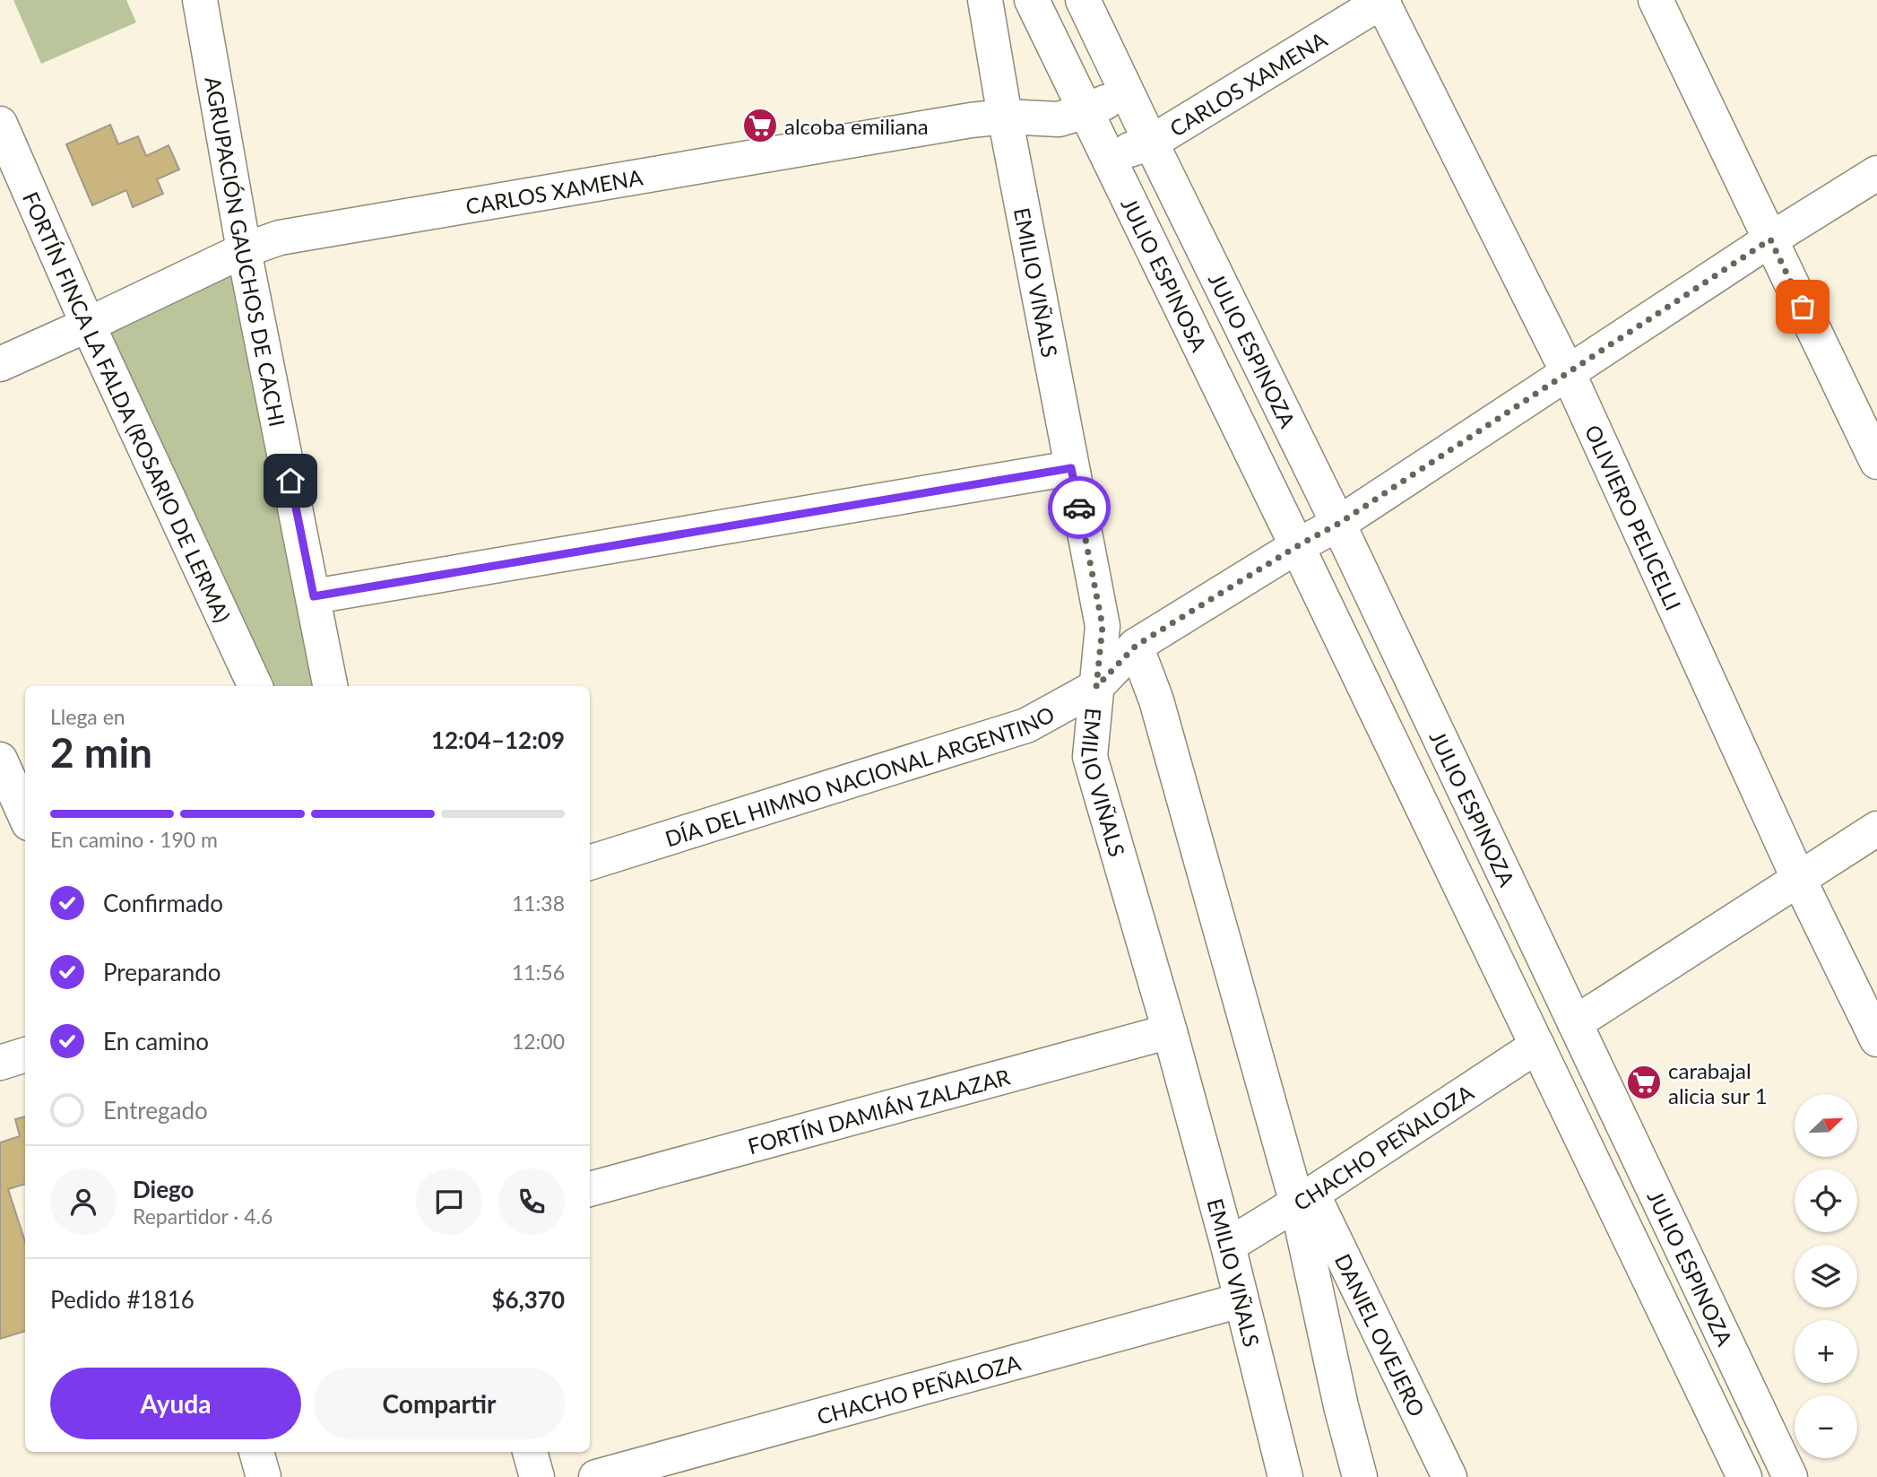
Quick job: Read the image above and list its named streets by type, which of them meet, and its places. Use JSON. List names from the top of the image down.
{
  "streets": {
    "street": [
      "CARLOS XAMENA",
      "AGRUPACIÓN GAUCHOS DE CACHI",
      "JULIO ESPINOSA",
      "EMILIO VIÑALS",
      "JULIO ESPINOZA",
      "FORTÍN FINCA LA FALDA (ROSARIO DE LERMA)",
      "OLIVIERO PELICELLI",
      "DÍA DEL HIMNO NACIONAL ARGENTINO",
      "FORTÍN DAMIÁN ZALAZAR",
      "CHACHO PEÑALOZA",
      "DANIEL OVEJERO"
    ]
  },
  "crossings": [
    ["CARLOS XAMENA", "AGRUPACIÓN GAUCHOS DE CACHI"],
    ["CARLOS XAMENA", "JULIO ESPINOSA"],
    ["CARLOS XAMENA", "EMILIO VIÑALS"],
    ["CARLOS XAMENA", "JULIO ESPINOZA"],
    ["CARLOS XAMENA", "FORTÍN FINCA LA FALDA (ROSARIO DE LERMA)"],
    ["CARLOS XAMENA", "OLIVIERO PELICELLI"],
    ["JULIO ESPINOSA", "JULIO ESPINOZA"],
    ["JULIO ESPINOSA", "DÍA DEL HIMNO NACIONAL ARGENTINO"],
    ["EMILIO VIÑALS", "DÍA DEL HIMNO NACIONAL ARGENTINO"],
    ["EMILIO VIÑALS", "FORTÍN DAMIÁN ZALAZAR"],
    ["EMILIO VIÑALS", "CHACHO PEÑALOZA"],
    ["JULIO ESPINOZA", "DÍA DEL HIMNO NACIONAL ARGENTINO"],
    ["JULIO ESPINOZA", "CHACHO PEÑALOZA"],
    ["OLIVIERO PELICELLI", "DÍA DEL HIMNO NACIONAL ARGENTINO"],
    ["CHACHO PEÑALOZA", "DANIEL OVEJERO"]
  ],
  "places": {
    "supermarket": ["alcoba emiliana", "carabajal alicia sur 1"]
  },
  "north": "top right",
  "page": {
    "heading": ["2 min", "Llega en", "12:04–12:09"],
    "panel": [
      "Diego",
      "Repartidor · 4.6",
      "Pedido #1816",
      "$6,370"
    ],
    "bar": "En camino · 190 m",
    "list": [
      ["Confirmado", "11:38"],
      ["Preparando", "11:56"],
      ["En camino", "12:00"],
      "Entregado"
    ],
    "map_buttons": ["+", "−"],
    "buttons": ["Ayuda", "Compartir"]
  }
}
